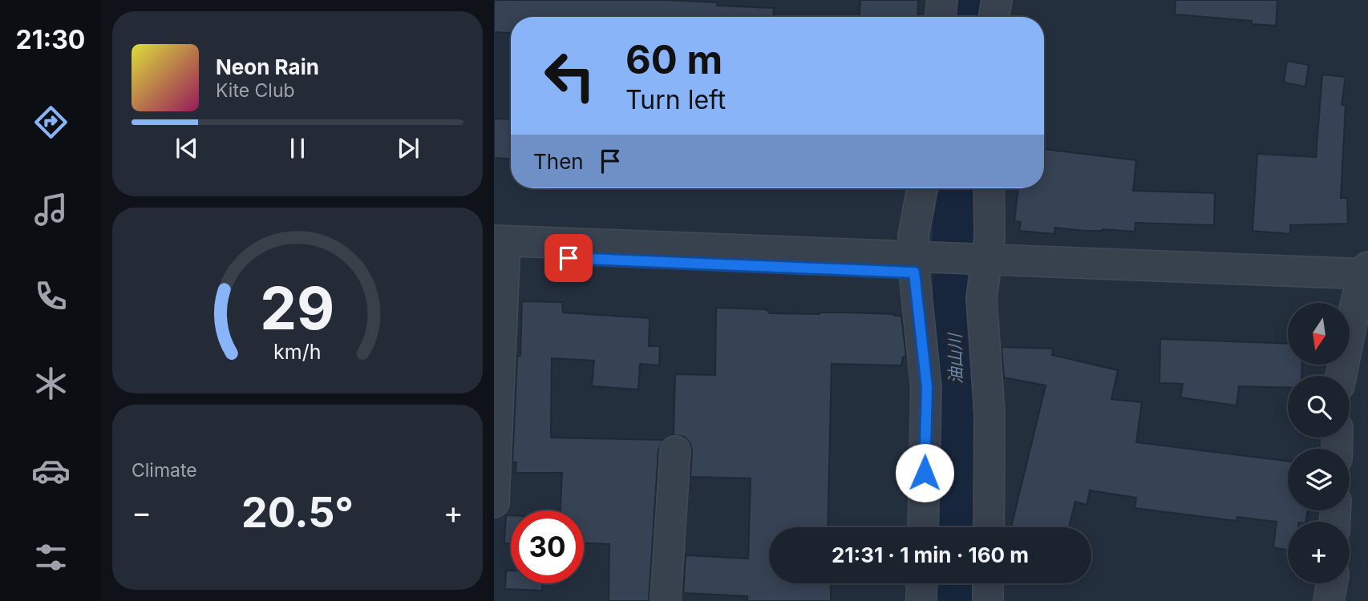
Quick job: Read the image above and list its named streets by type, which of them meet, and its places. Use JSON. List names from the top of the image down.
{
  "water": ["油山川"],
  "north": "bottom",
  "page": {
    "tabs": "21:30",
    "turn": ["60 m", "Turn left"],
    "song": ["Neon Rain", "Kite Club"],
    "then": "Then",
    "map_buttons": "+",
    "tile": "Climate",
    "heat": ["−", "20.5°", "+"],
    "limit": "30",
    "trip": "21:31 · 1 min · 160 m",
    "gauge": ["29", "km/h"]
  }
}
